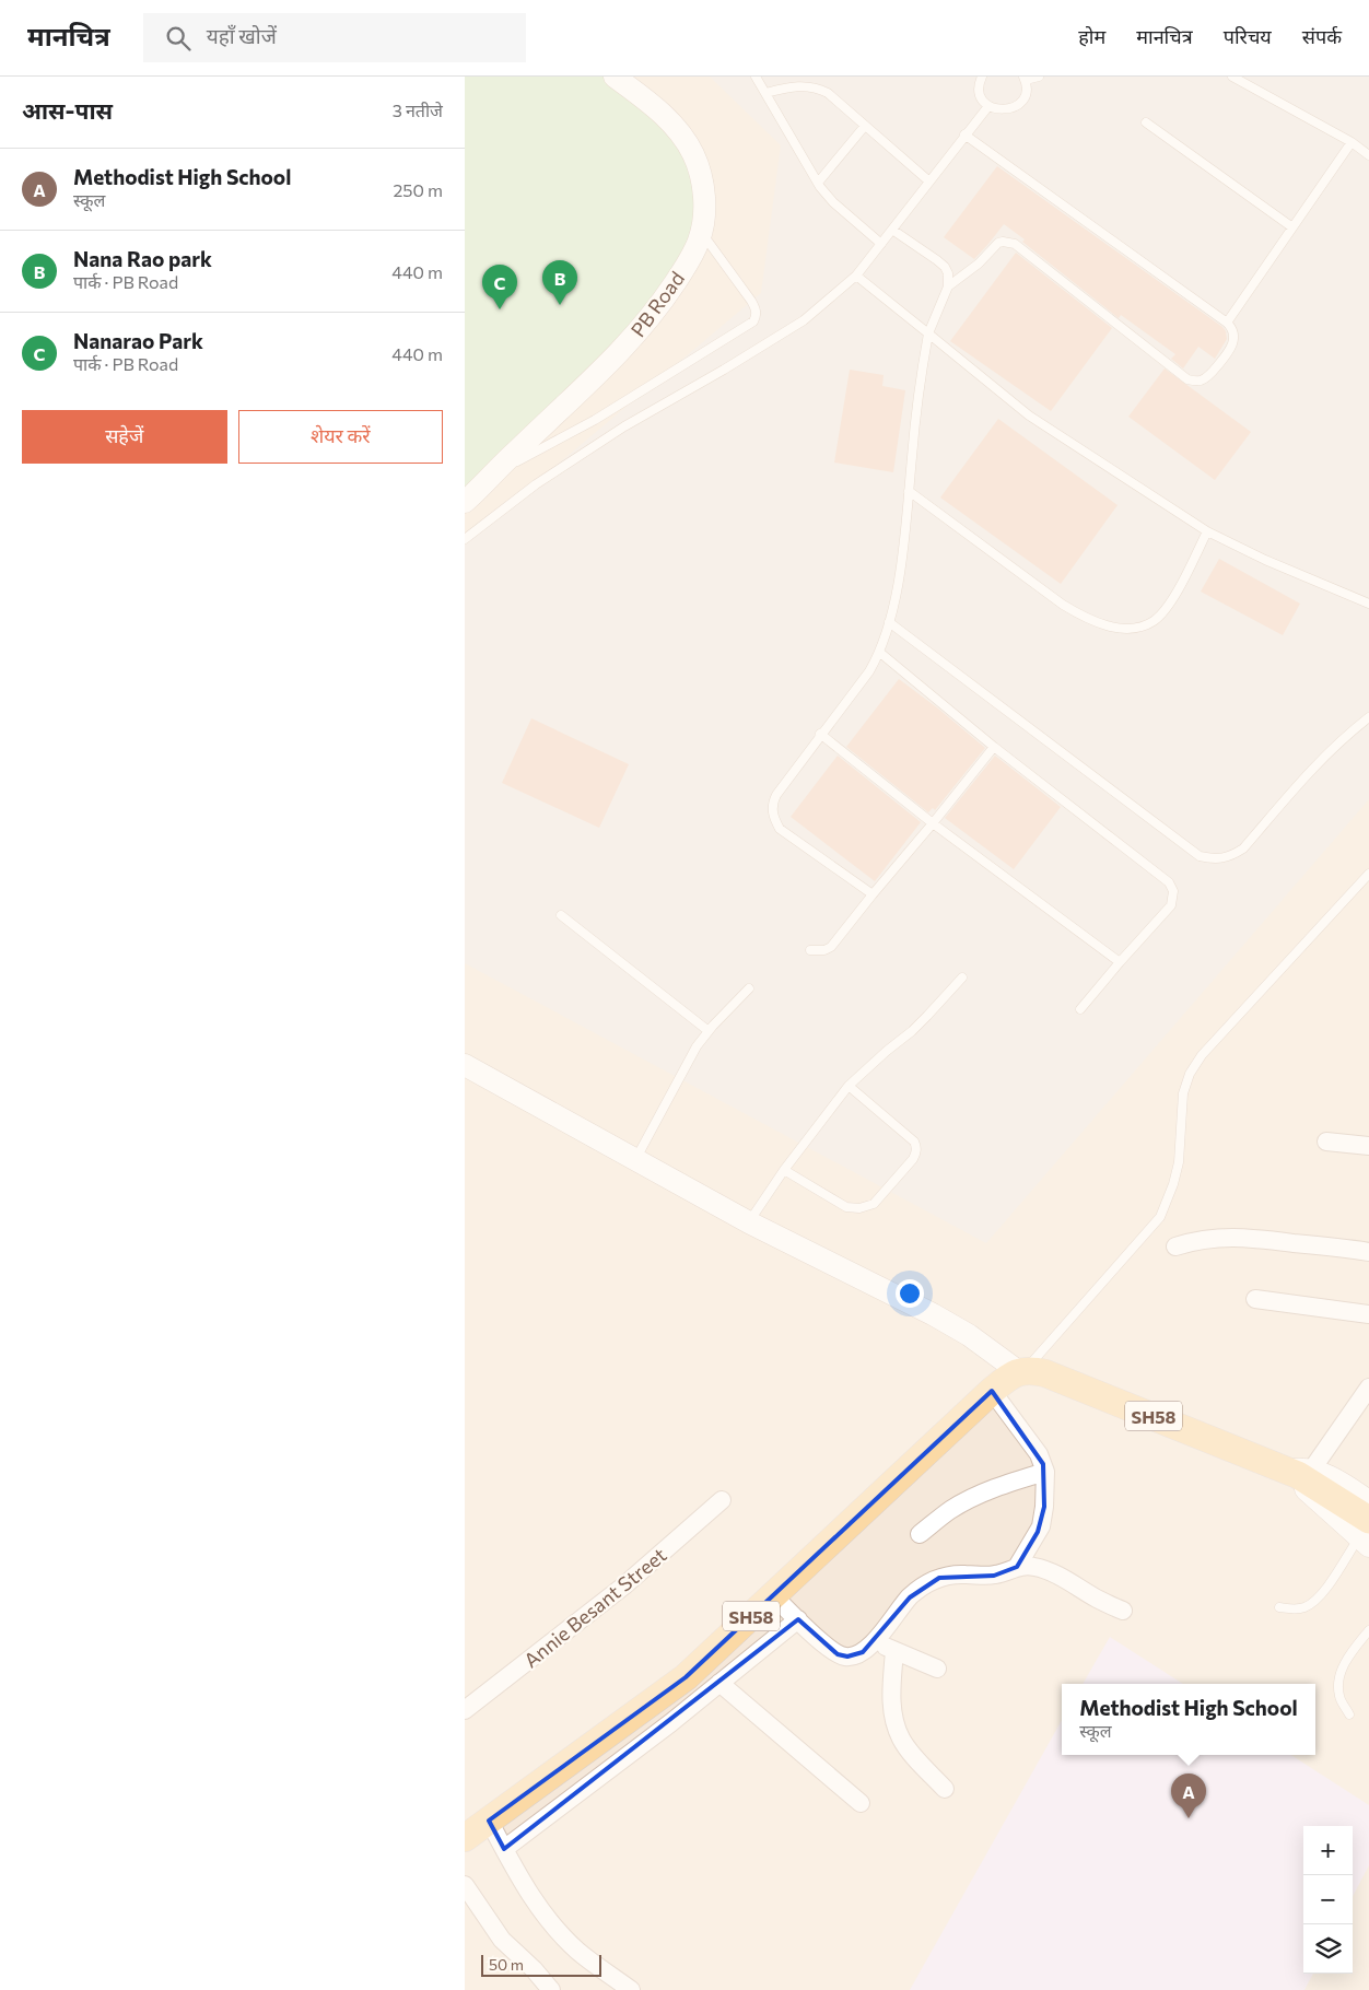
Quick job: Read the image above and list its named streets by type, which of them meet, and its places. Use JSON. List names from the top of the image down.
{
  "streets": {
    "main road": ["SH58"],
    "street": ["PB Road", "Annie Besant Street"]
  },
  "scale_bar": "50 m",
  "page": {
    "header": "मानचित्र",
    "search": "यहाँ खोजें",
    "nav": [
      "होम",
      "मानचित्र",
      "परिचय",
      "संपर्क"
    ],
    "heading": ["आस-पास", "3 नतीजे"],
    "list": [
      {
        "mark": "A",
        "name": "Methodist High School",
        "note": "स्कूल",
        "value": "250 m"
      },
      {
        "mark": "B",
        "name": "Nana Rao park",
        "note": "पार्क · PB Road",
        "value": "440 m"
      },
      {
        "mark": "C",
        "name": "Nanarao Park",
        "note": "पार्क · PB Road",
        "value": "440 m"
      }
    ],
    "pins": ["B", "C", "A"],
    "buttons": ["सहेजें", "शेयर करें"],
    "popup": ["Methodist High School", "स्कूल"],
    "map_buttons": ["+", "−"],
    "scale": "50 m"
  }
}
